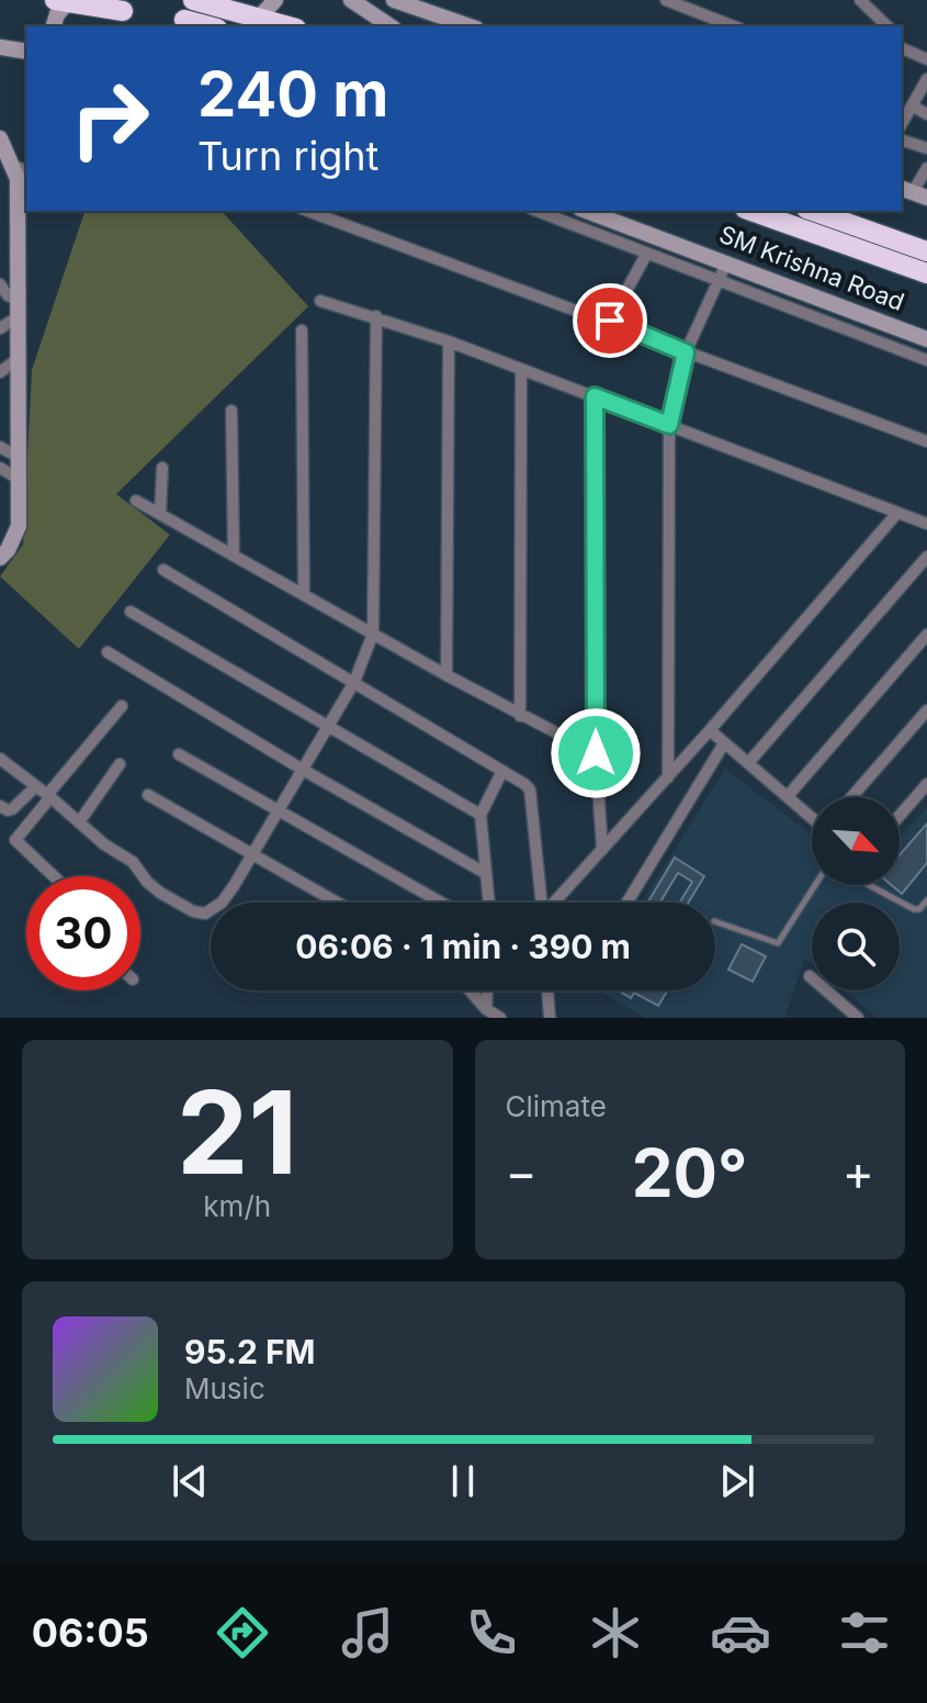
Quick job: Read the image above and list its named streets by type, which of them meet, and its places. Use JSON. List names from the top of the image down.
{
  "streets": {
    "highway": ["SM Krishna Road"]
  },
  "north": "bottom right",
  "page": {
    "turn": ["240 m", "Turn right"],
    "limit": "30",
    "trip": "06:06 · 1 min · 390 m",
    "tile": [
      ["21", "km/h"],
      "Climate"
    ],
    "heat": ["−", "20°", "+"],
    "song": ["95.2 FM", "Music"],
    "tabs": "06:05"
  }
}
